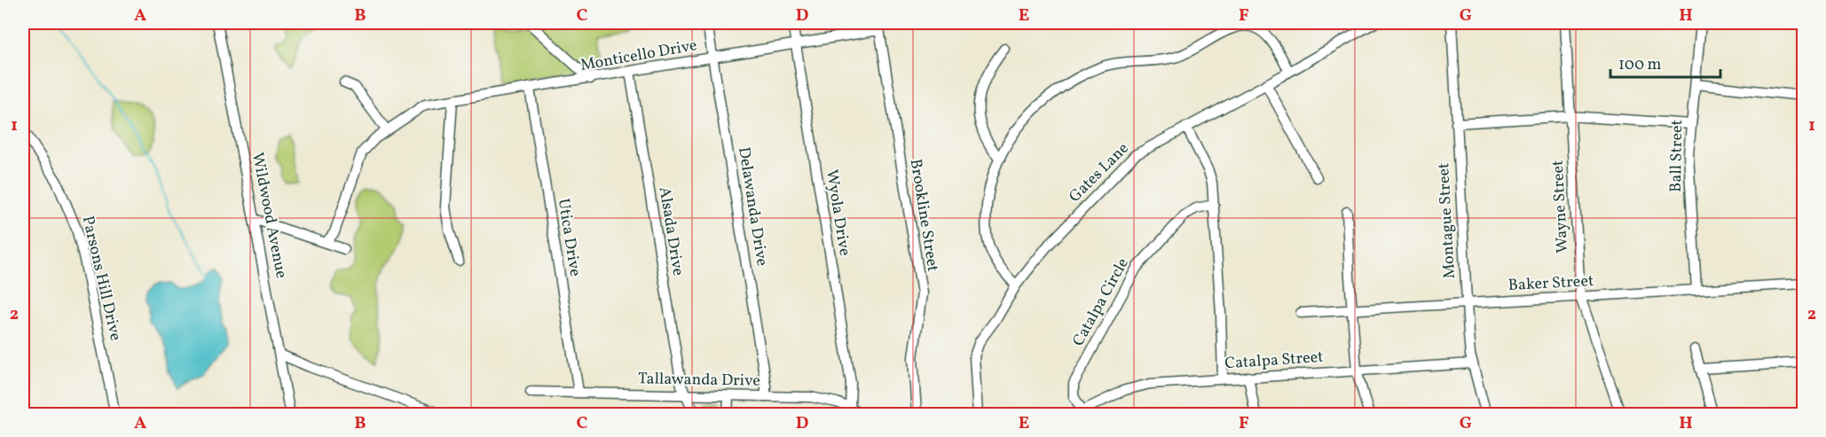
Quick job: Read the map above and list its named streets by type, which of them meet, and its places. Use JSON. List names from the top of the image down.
{
  "streets": {
    "street": [
      "Monticello Drive",
      "Ball Street",
      "Gates Lane",
      "Delawanda Drive",
      "Wayne Street",
      "Wyola Drive",
      "Wildwood Avenue",
      "Brookline Street",
      "Montague Street",
      "Alsada Drive",
      "Utica Drive",
      "Parsons Hill Drive",
      "Baker Street",
      "Catalpa Circle",
      "Catalpa Street",
      "Tallawanda Drive"
    ]
  },
  "crossings": [
    ["Monticello Drive", "Delawanda Drive"],
    ["Monticello Drive", "Wyola Drive"],
    ["Monticello Drive", "Brookline Street"],
    ["Monticello Drive", "Alsada Drive"],
    ["Monticello Drive", "Utica Drive"],
    ["Ball Street", "Baker Street"],
    ["Delawanda Drive", "Tallawanda Drive"],
    ["Wayne Street", "Baker Street"],
    ["Wyola Drive", "Tallawanda Drive"],
    ["Montague Street", "Baker Street"],
    ["Montague Street", "Catalpa Street"],
    ["Alsada Drive", "Tallawanda Drive"],
    ["Utica Drive", "Tallawanda Drive"],
    ["Catalpa Circle", "Catalpa Street"]
  ],
  "scale_bar": "100 m",
  "grid": {
    "columns": [
      "A",
      "B",
      "C",
      "D",
      "E",
      "F",
      "G",
      "H"
    ],
    "rows": ["1", "2"]
  }
}
